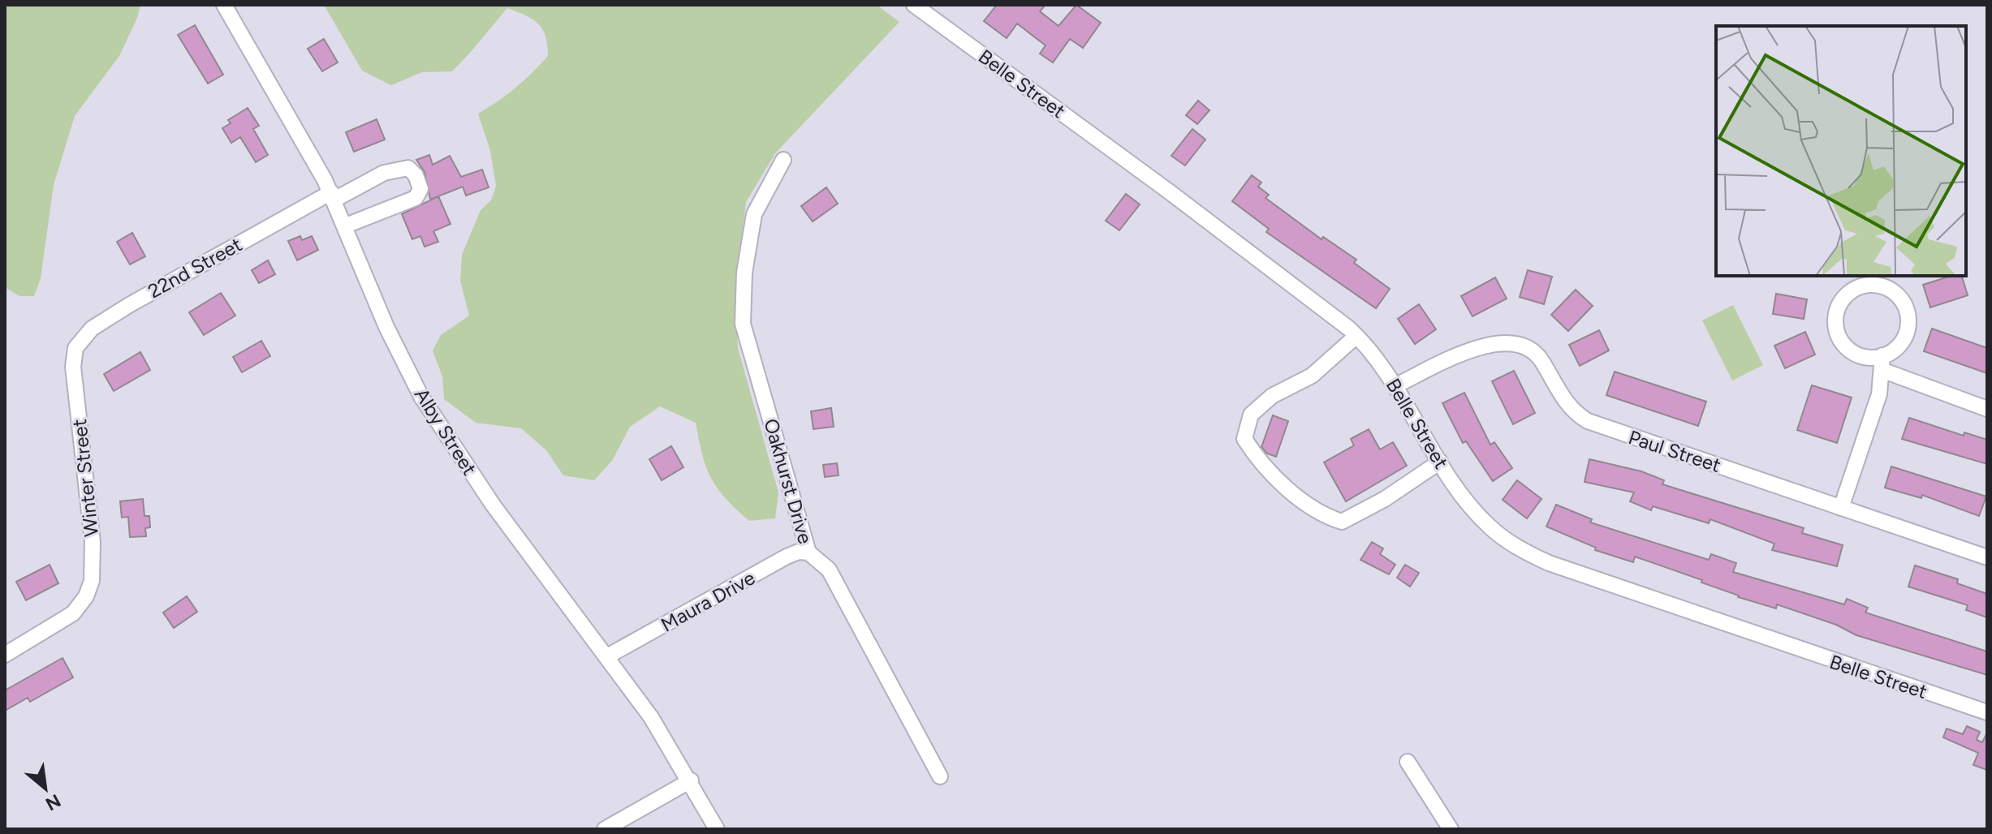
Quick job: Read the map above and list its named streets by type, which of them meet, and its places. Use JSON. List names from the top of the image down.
{
  "streets": {
    "street": [
      "Belle Street",
      "22nd Street",
      "Alby Street",
      "Paul Street",
      "Winter Street",
      "Oakhurst Drive",
      "Maura Drive"
    ]
  },
  "crossings": [
    ["Belle Street", "Paul Street"],
    ["22nd Street", "Alby Street"],
    ["22nd Street", "Winter Street"],
    ["Alby Street", "Maura Drive"],
    ["Oakhurst Drive", "Maura Drive"]
  ],
  "north": "bottom right"
}
